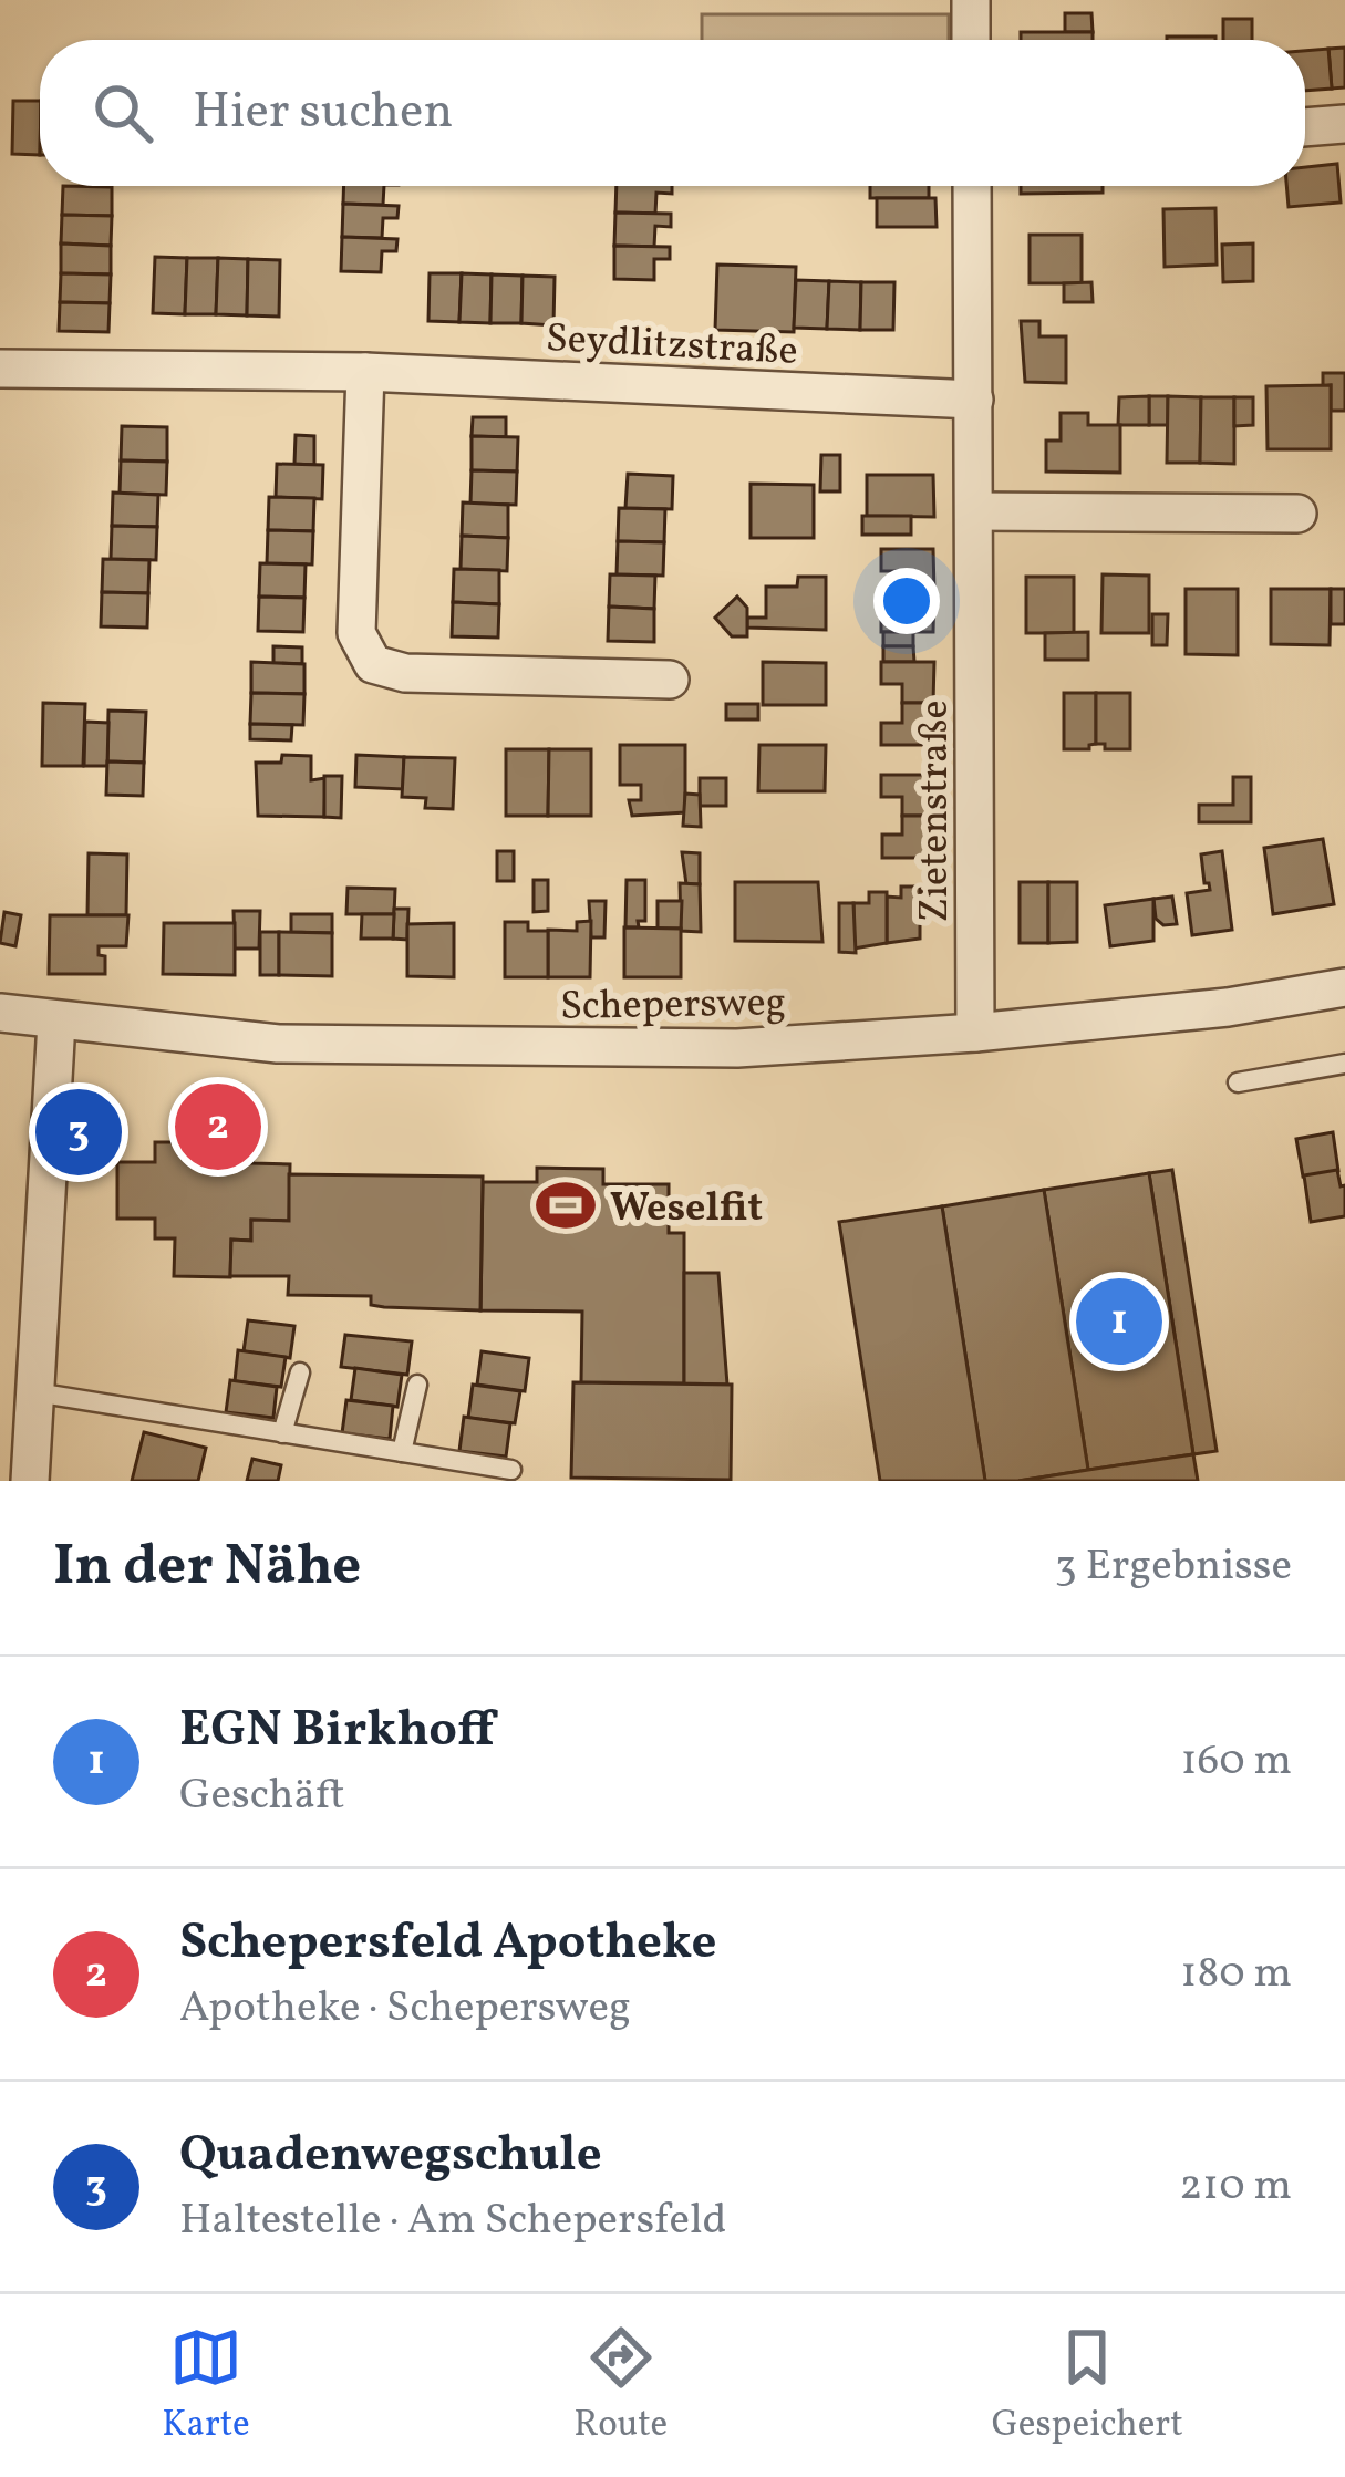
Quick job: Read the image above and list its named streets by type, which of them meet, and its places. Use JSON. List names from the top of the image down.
{
  "streets": {
    "street": ["Seydlitzstraße", "Zietenstraße", "Schepersweg"]
  },
  "crossings": [
    ["Seydlitzstraße", "Zietenstraße"],
    ["Zietenstraße", "Schepersweg"]
  ],
  "places": {
    "sports": ["Weselfit"]
  },
  "page": {
    "search": "Hier suchen",
    "pins": ["2", "3", "1"],
    "heading": ["In der Nähe", "3 Ergebnisse"],
    "list": [
      {
        "mark": "1",
        "name": "EGN Birkhoff",
        "note": "Geschäft",
        "value": "160 m"
      },
      {
        "mark": "2",
        "name": "Schepersfeld Apotheke",
        "note": "Apotheke · Schepersweg",
        "value": "180 m"
      },
      {
        "mark": "3",
        "name": "Quadenwegschule",
        "note": "Haltestelle · Am Schepersfeld",
        "value": "210 m"
      }
    ],
    "nav": ["Karte", "Route", "Gespeichert"]
  }
}
